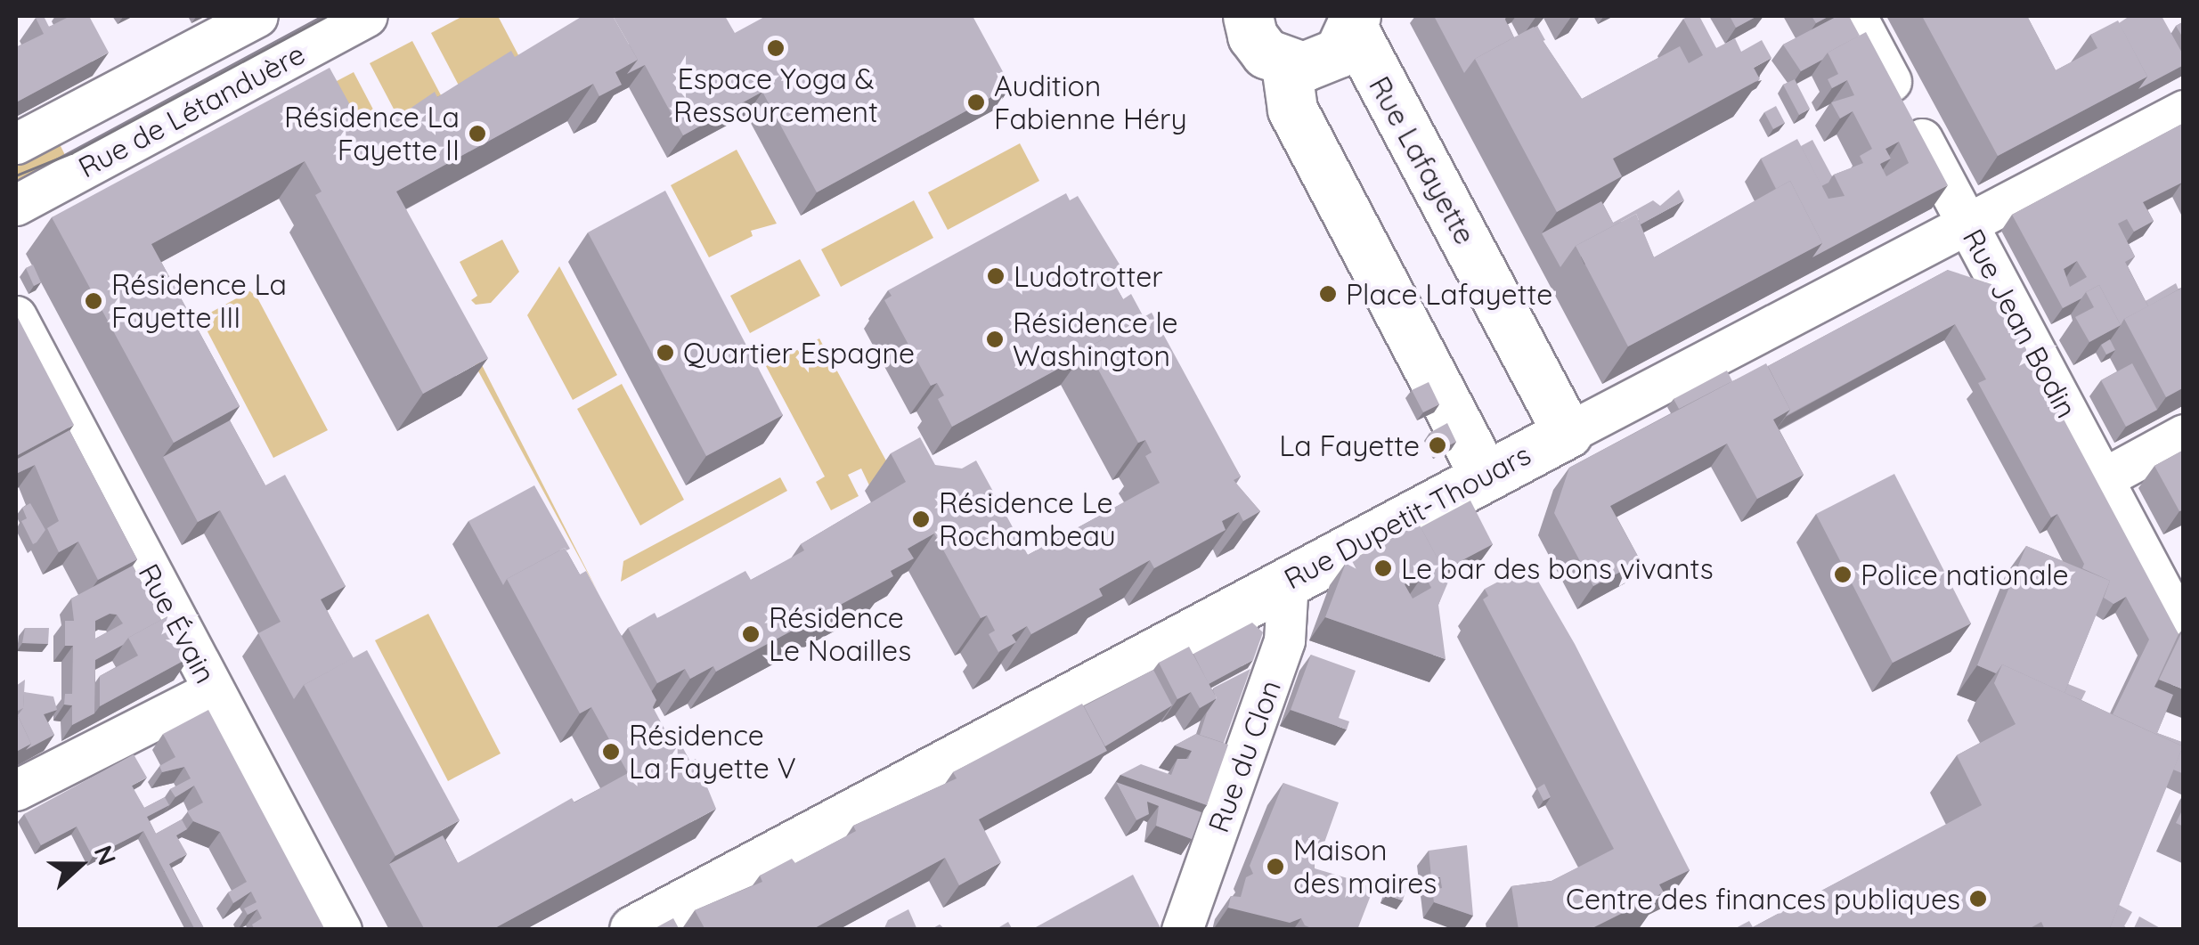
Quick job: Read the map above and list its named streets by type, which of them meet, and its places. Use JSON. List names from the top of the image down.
{
  "streets": {
    "street": [
      "Rue de Létanduère",
      "Rue Lafayette",
      "Rue Jean Bodin",
      "Rue Dupetit-Thouars",
      "Rue Évain",
      "Rue du Clon"
    ]
  },
  "crossings": [
    ["Rue Lafayette", "Rue Dupetit-Thouars"],
    ["Rue Jean Bodin", "Rue Dupetit-Thouars"],
    ["Rue Dupetit-Thouars", "Rue du Clon"]
  ],
  "places": [
    "Espace Yoga & Ressourcement",
    "Audition Fabienne Héry",
    "Résidence La Fayette II",
    "Ludotrotter",
    "Place Lafayette",
    "Résidence La Fayette III",
    "Résidence le Washington",
    "Quartier Espagne",
    "La Fayette",
    "Résidence Le Rochambeau",
    "Le bar des bons vivants",
    "Police nationale",
    "Résidence Le Noailles",
    "Résidence La Fayette V",
    "Maison des maires",
    "Centre des finances publiques"
  ],
  "north": "right"
}
